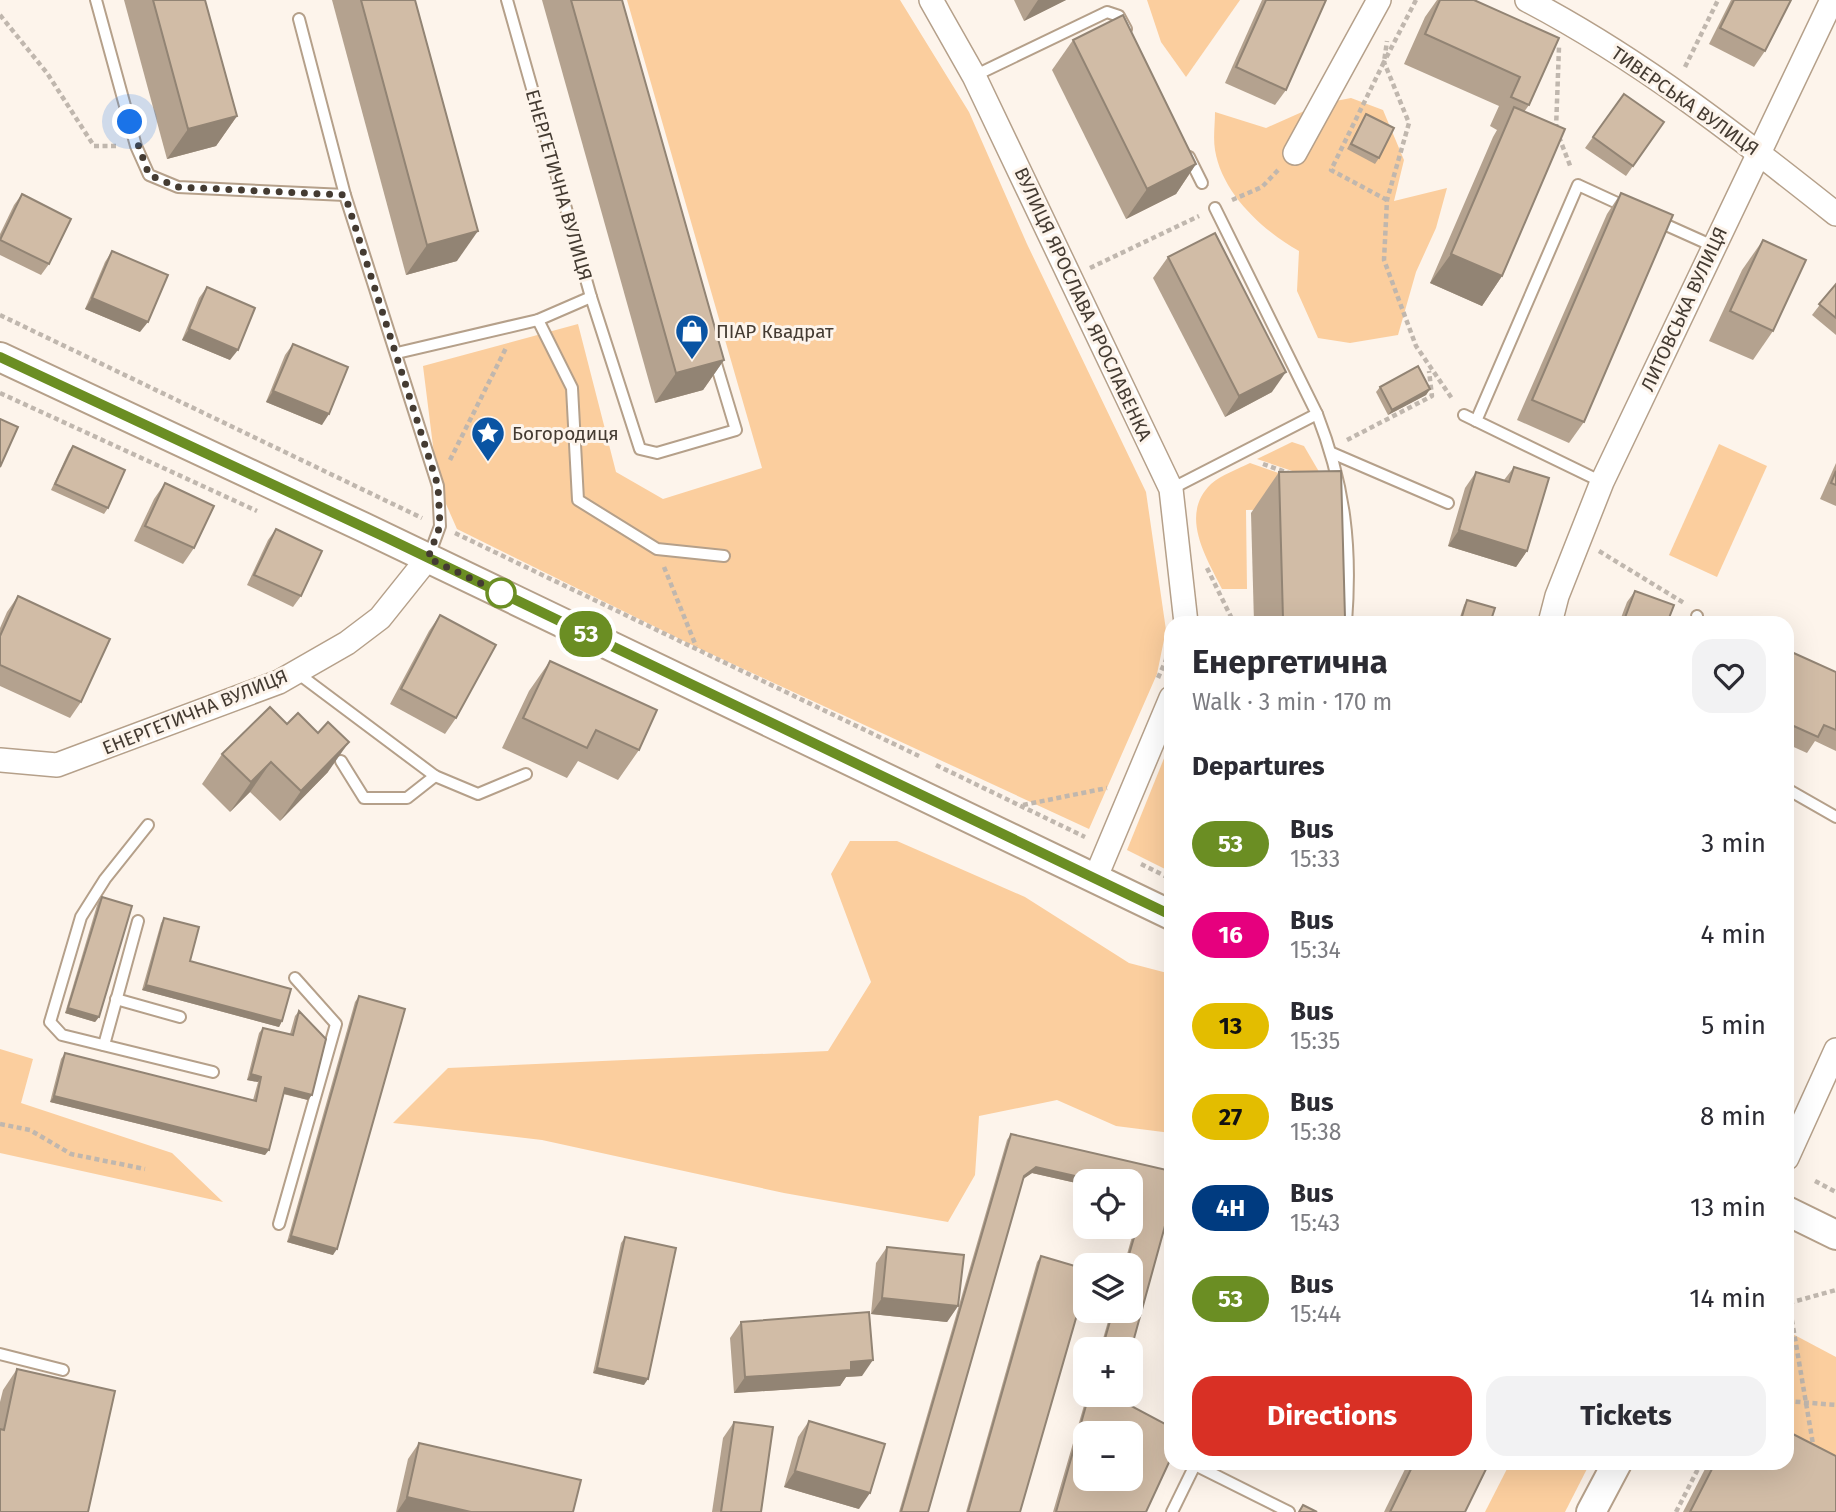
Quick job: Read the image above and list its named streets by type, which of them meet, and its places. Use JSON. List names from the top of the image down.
{
  "streets": {
    "street": [
      "ТИВЕРСЬКА ВУЛИЦЯ",
      "ЕНЕРГЕТИЧНА ВУЛИЦЯ",
      "ВУЛИЦЯ ЯРОСЛАВА ЯРОСЛАВЕНКА",
      "ЛИТОВСЬКА ВУЛИЦЯ"
    ]
  },
  "crossings": [
    ["ТИВЕРСЬКА ВУЛИЦЯ", "ЛИТОВСЬКА ВУЛИЦЯ"]
  ],
  "places": {
    "shop": ["ПІАР Квадрат"],
    "place": ["Богородиця"]
  },
  "lines": ["bus line 53"],
  "page": {
    "on_map": "53",
    "heading": [
      ["Енергетична", "Walk · 3 min · 170 m"],
      "Departures"
    ],
    "list": [
      {
        "mark": "53",
        "name": "Bus",
        "note": "15:33",
        "value": "3 min"
      },
      {
        "mark": "16",
        "name": "Bus",
        "note": "15:34",
        "value": "4 min"
      },
      {
        "mark": "13",
        "name": "Bus",
        "note": "15:35",
        "value": "5 min"
      },
      {
        "mark": "27",
        "name": "Bus",
        "note": "15:38",
        "value": "8 min"
      },
      {
        "mark": "4Н",
        "name": "Bus",
        "note": "15:43",
        "value": "13 min"
      },
      {
        "mark": "53",
        "name": "Bus",
        "note": "15:44",
        "value": "14 min"
      }
    ],
    "map_buttons": ["+", "−"],
    "buttons": ["Directions", "Tickets"]
  }
}
